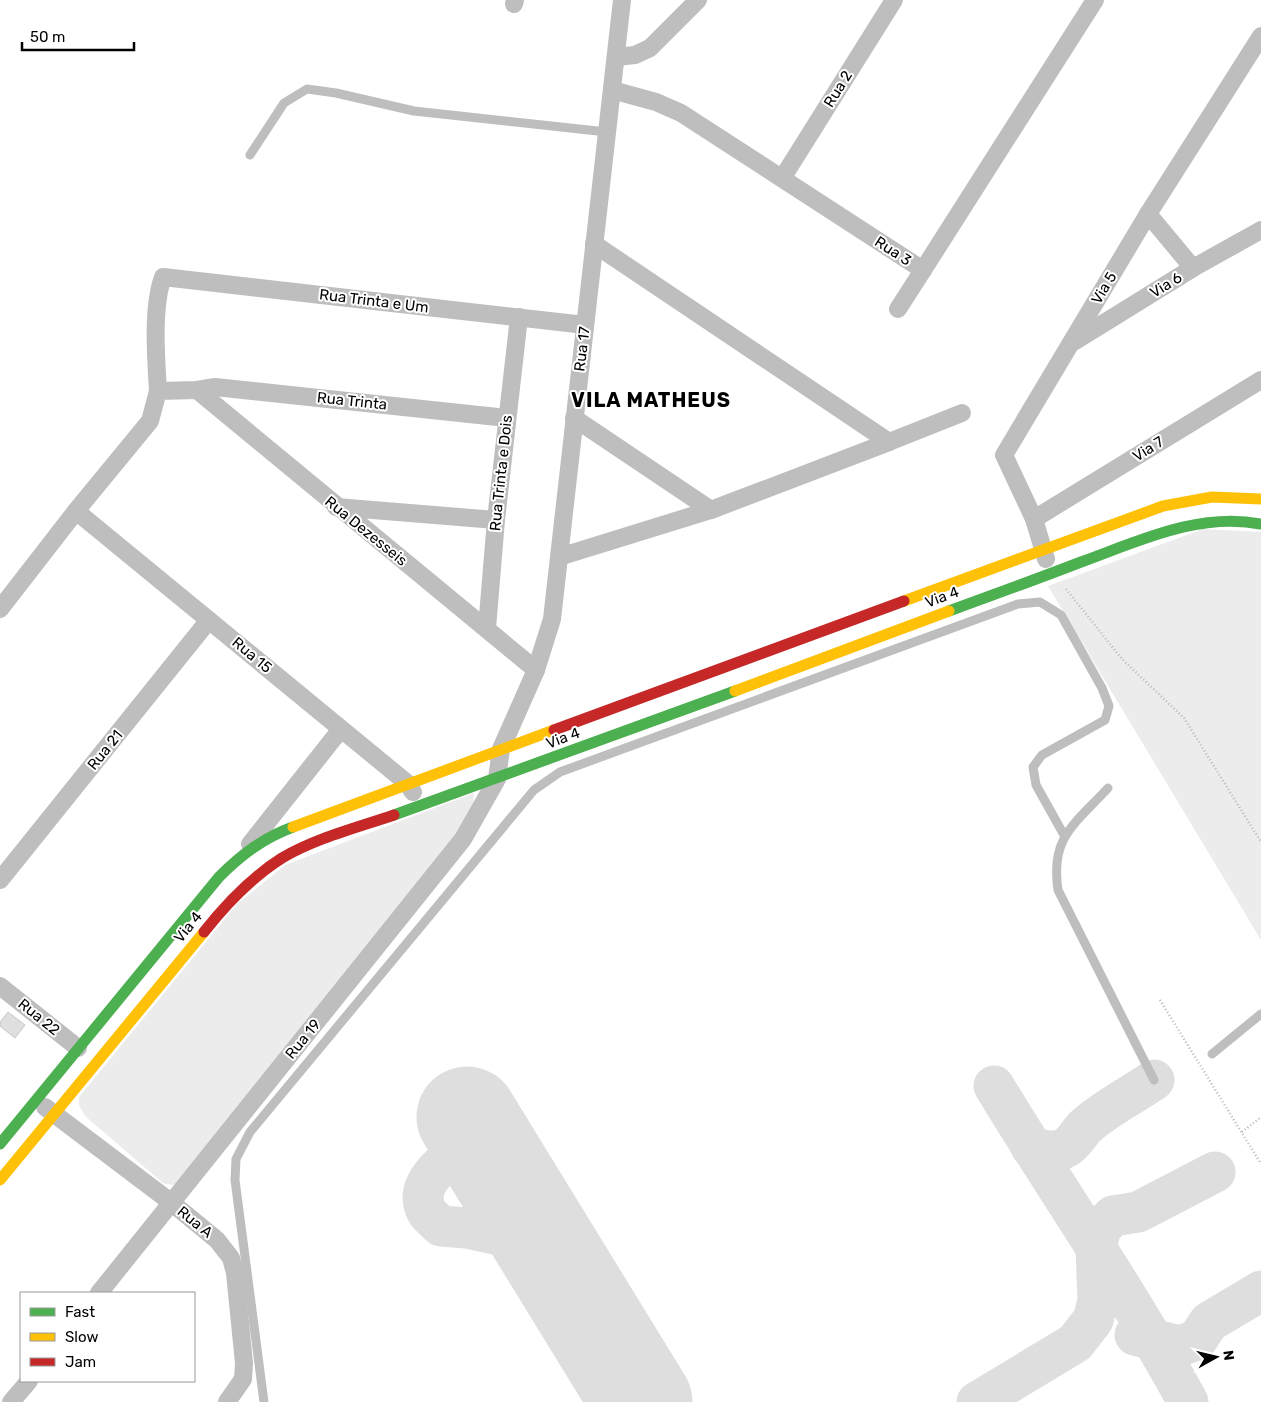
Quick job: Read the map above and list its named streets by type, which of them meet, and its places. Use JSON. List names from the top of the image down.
{
  "streets": {
    "street": [
      "Rua 2",
      "Rua 3",
      "Via 6",
      "Via 5",
      "Rua Trinta e Um",
      "Rua 17",
      "Rua Trinta",
      "Via 7",
      "Rua Trinta e Dois",
      "Rua Dezesseis",
      "Via 4",
      "Rua 15",
      "Rua 21",
      "Rua 22",
      "Rua 19",
      "Rua A"
    ]
  },
  "crossings": [
    ["Rua 2", "Rua 3"],
    ["Rua 3", "Rua 17"],
    ["Via 6", "Via 5"],
    ["Via 5", "Via 7"],
    ["Via 5", "Via 4"],
    ["Rua Trinta e Um", "Rua 17"],
    ["Rua Trinta e Um", "Rua Trinta e Dois"],
    ["Rua 17", "Rua Dezesseis"],
    ["Rua 17", "Via 4"],
    ["Rua 17", "Rua 19"],
    ["Rua Trinta", "Rua Trinta e Dois"],
    ["Rua Trinta", "Rua Dezesseis"],
    ["Rua Trinta e Dois", "Rua Dezesseis"],
    ["Via 4", "Rua 15"],
    ["Via 4", "Rua 22"],
    ["Via 4", "Rua 19"],
    ["Via 4", "Rua A"],
    ["Rua 15", "Rua 21"],
    ["Rua 19", "Rua A"]
  ],
  "districts": ["VILA MATHEUS"],
  "legend": ["Fast", "Slow", "Jam"],
  "scale_bar": "50 m",
  "north": "right"
}
